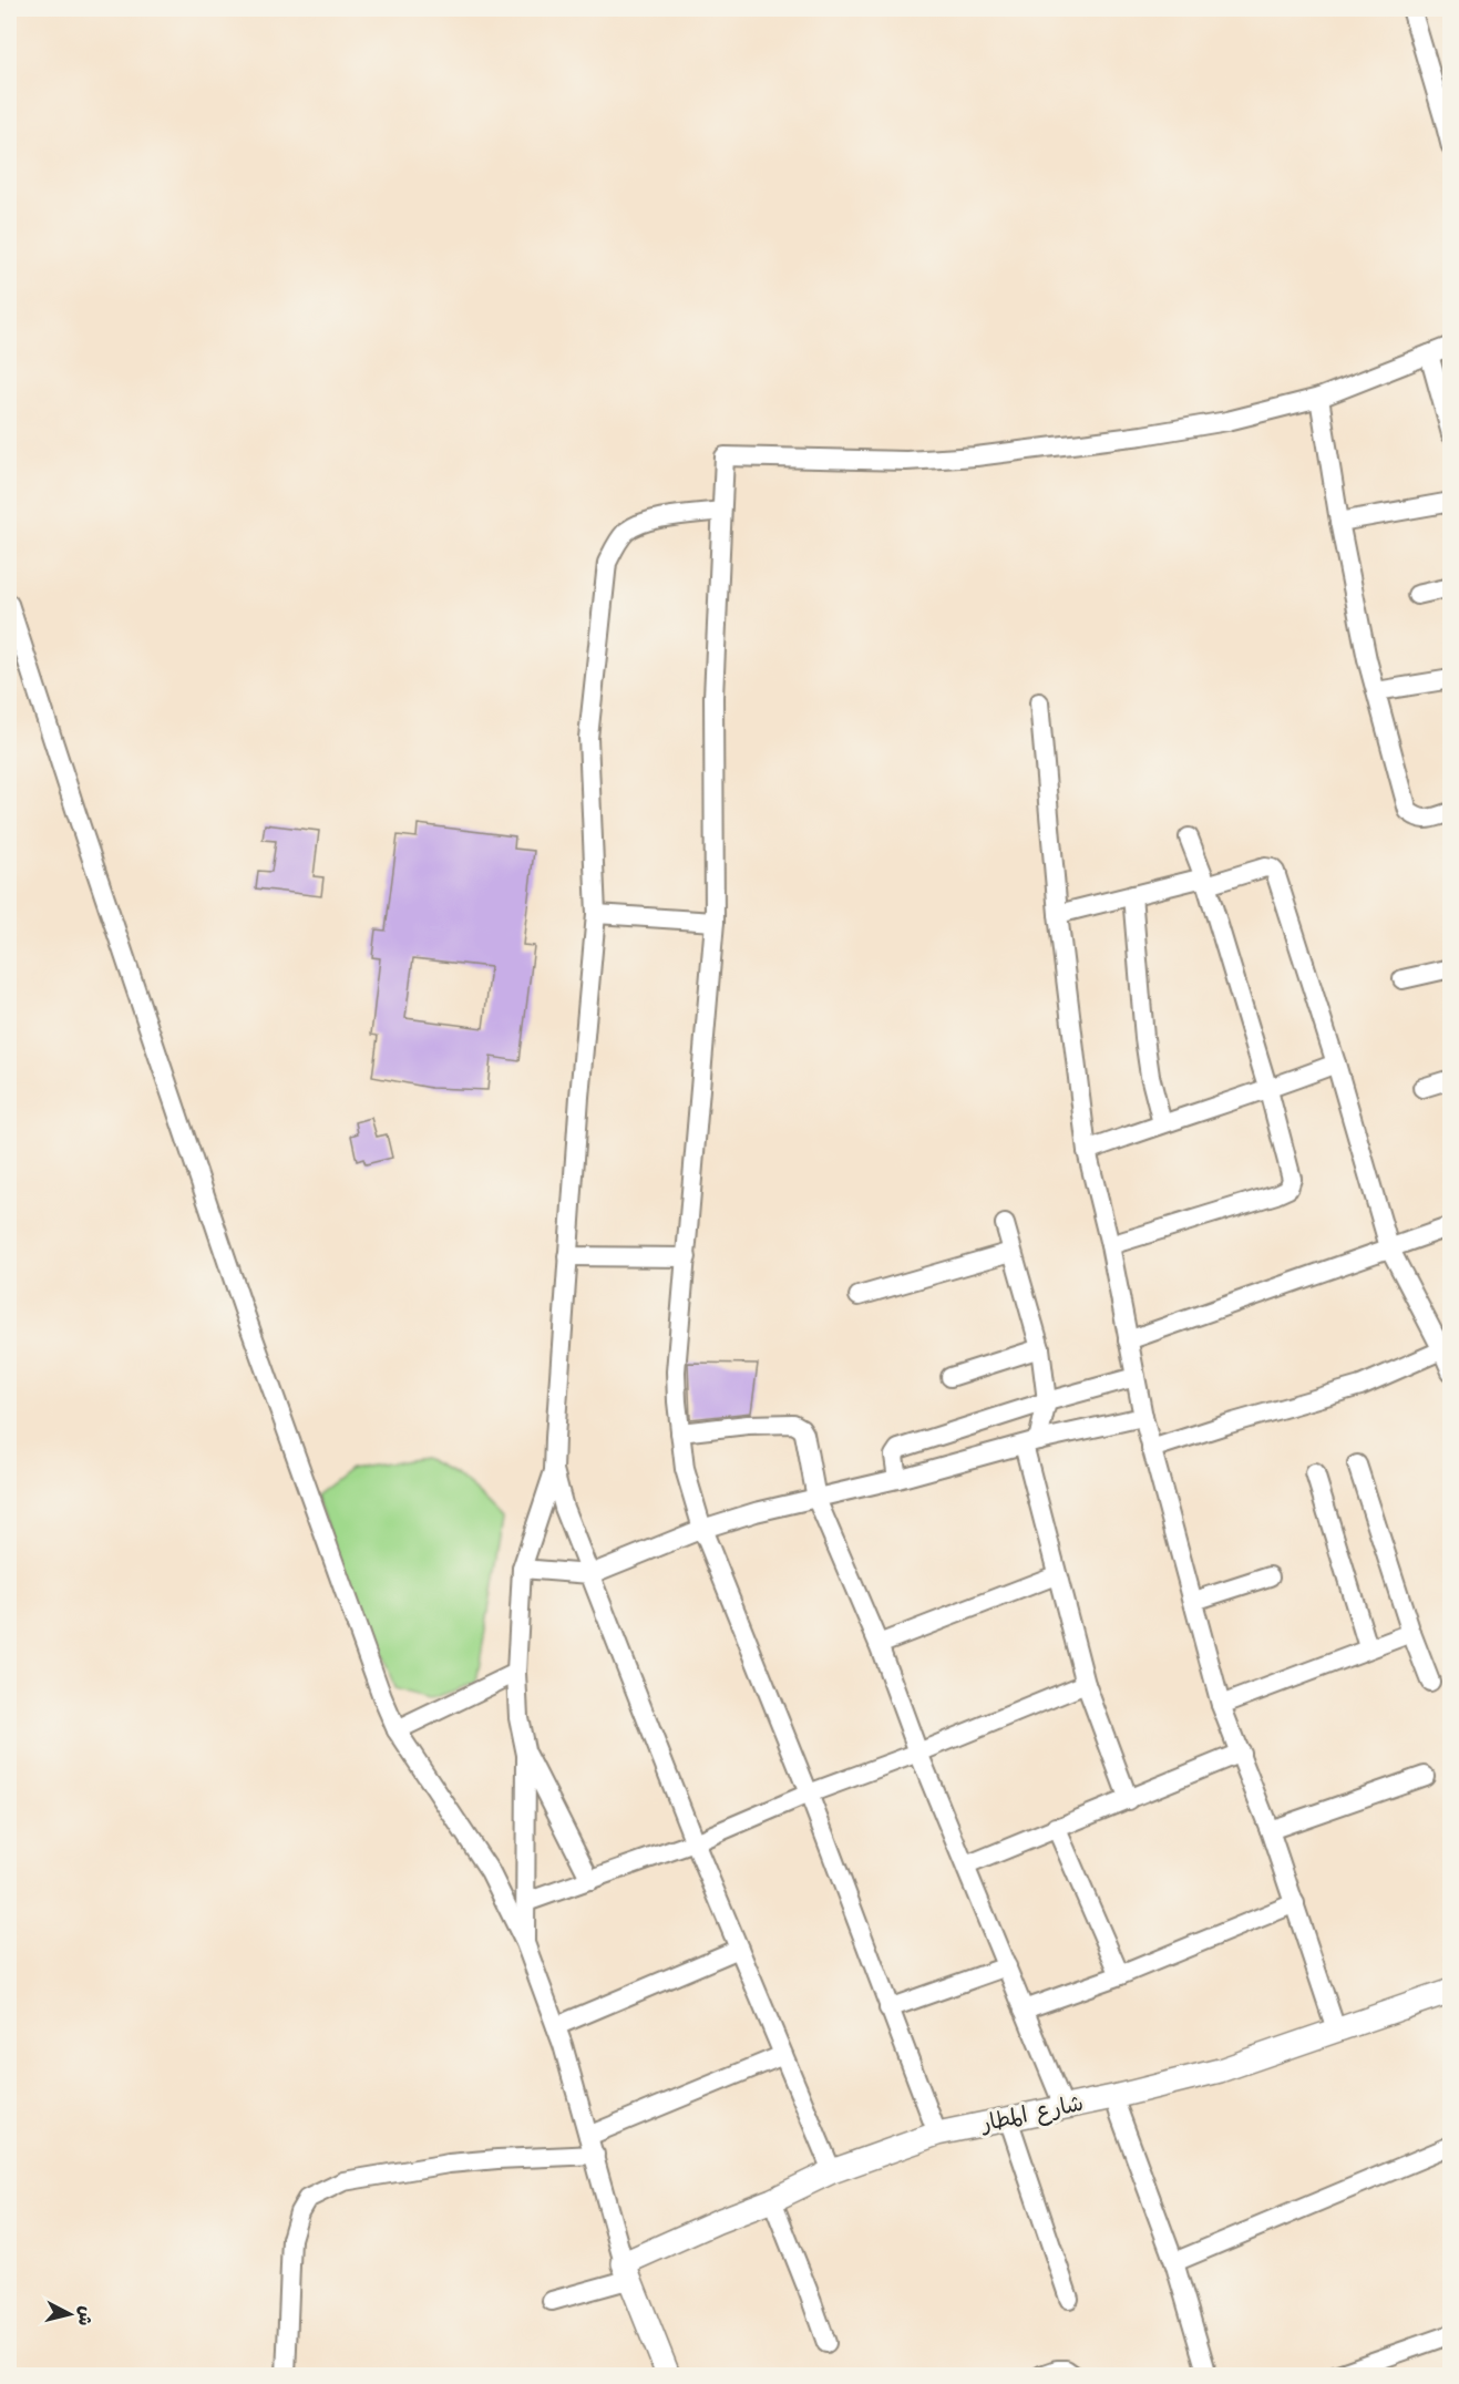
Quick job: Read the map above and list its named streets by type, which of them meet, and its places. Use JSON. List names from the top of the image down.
{
  "streets": {
    "street": ["شارع المطار"]
  },
  "north": "right"
}
